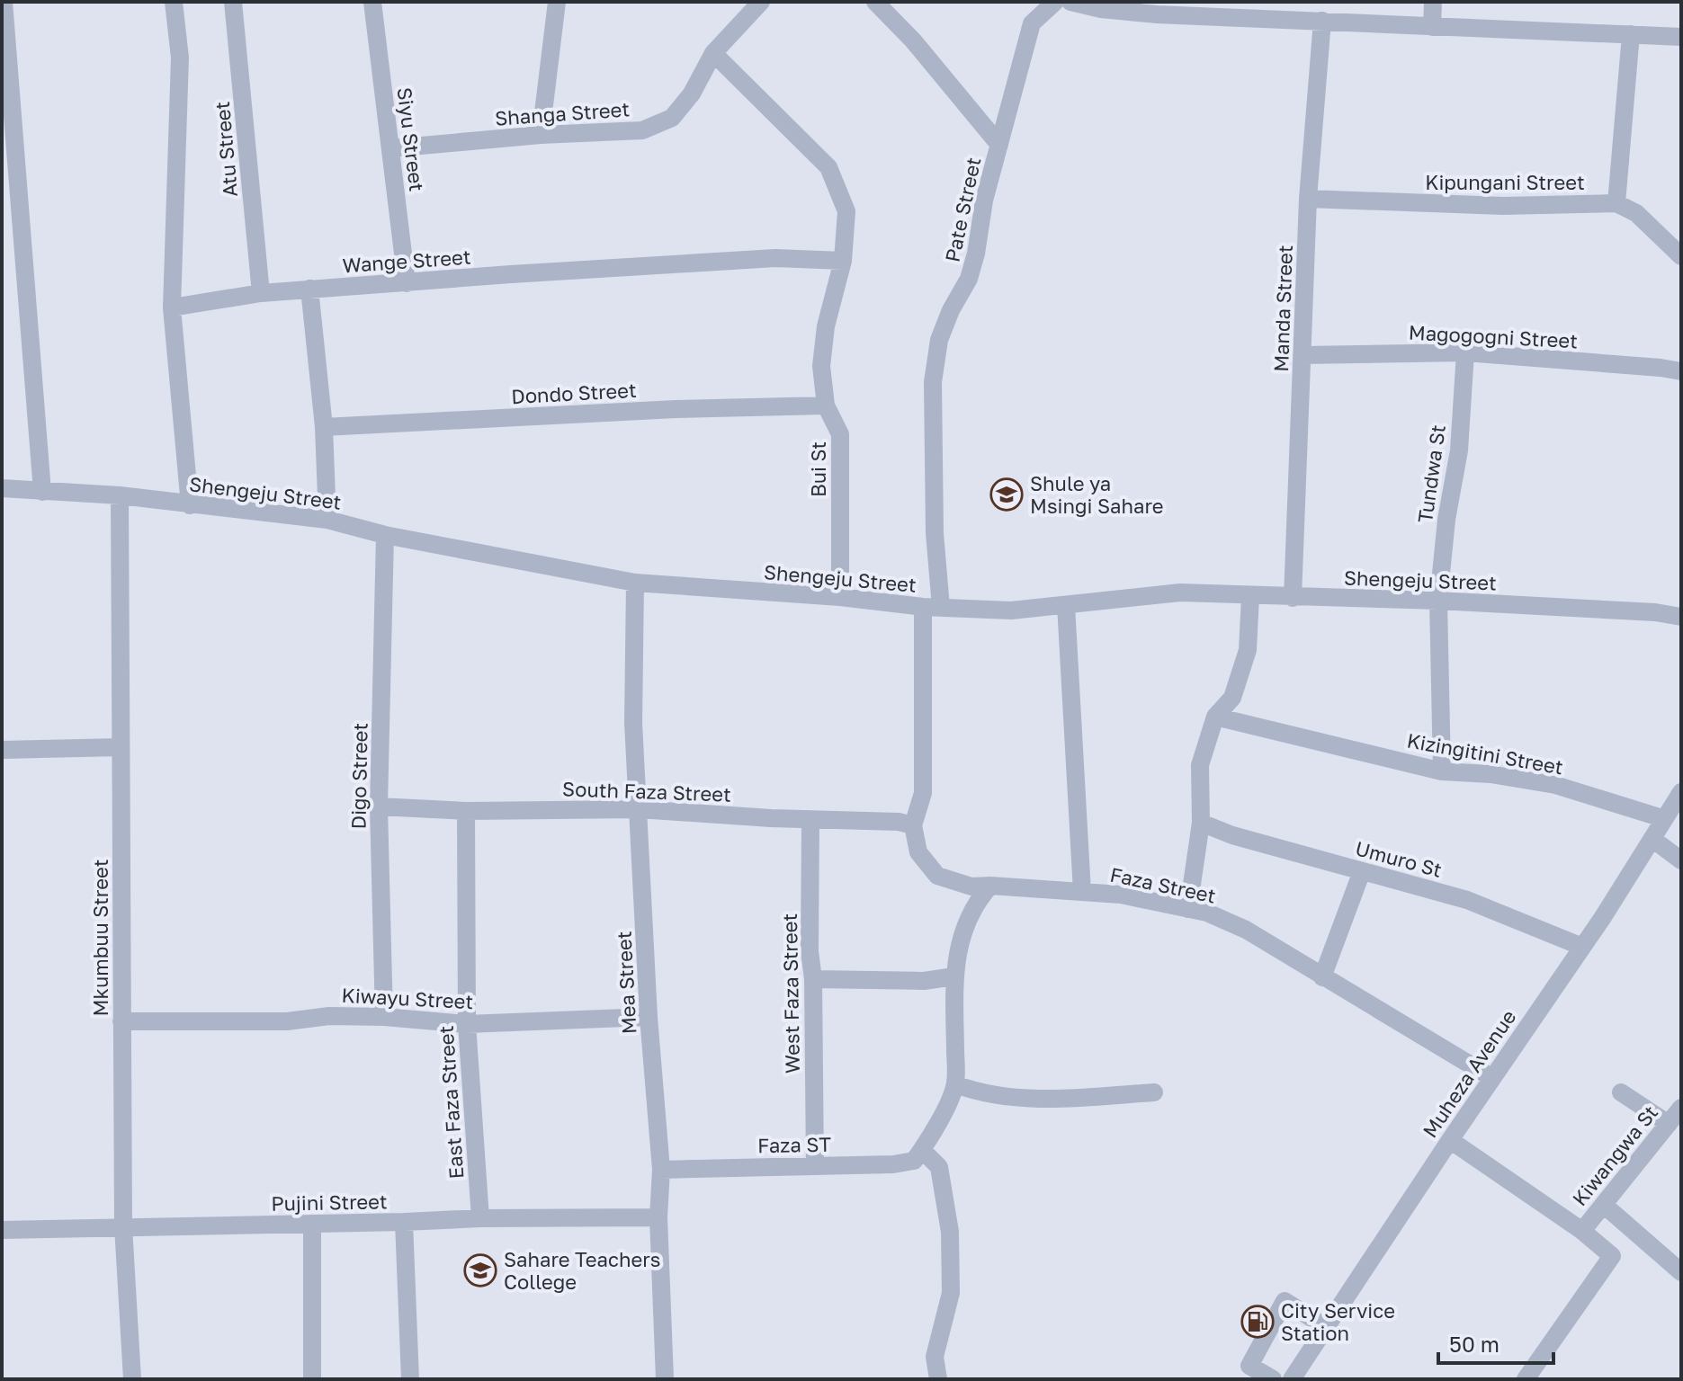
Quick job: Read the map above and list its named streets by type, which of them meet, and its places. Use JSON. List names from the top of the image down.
{
  "streets": {
    "street": [
      "Shanga Street",
      "Siyu Street",
      "Atu Street",
      "Kipungani Street",
      "Pate Street",
      "Wange Street",
      "Manda Street",
      "Magogogni Street",
      "Dondo Street",
      "Bui St",
      "Tundwa St",
      "Shengeju Street",
      "Kizingitini Street",
      "Digo Street",
      "South Faza Street",
      "Umuro St",
      "Faza Street",
      "Mkumbuu Street",
      "Mea Street",
      "West Faza Street",
      "Kiwayu Street",
      "Muheza Avenue",
      "East Faza Street",
      "Faza ST",
      "Kiwangwa St",
      "Pujini Street"
    ]
  },
  "crossings": [
    ["Shanga Street", "Siyu Street"],
    ["Shanga Street", "Bui St"],
    ["Siyu Street", "Wange Street"],
    ["Atu Street", "Wange Street"],
    ["Kipungani Street", "Manda Street"],
    ["Pate Street", "Shengeju Street"],
    ["Pate Street", "South Faza Street"],
    ["Pate Street", "Faza Street"],
    ["Wange Street", "Bui St"],
    ["Manda Street", "Magogogni Street"],
    ["Manda Street", "Shengeju Street"],
    ["Magogogni Street", "Tundwa St"],
    ["Dondo Street", "Bui St"],
    ["Bui St", "Shengeju Street"],
    ["Tundwa St", "Shengeju Street"],
    ["Tundwa St", "Kizingitini Street"],
    ["Shengeju Street", "Digo Street"],
    ["Shengeju Street", "Mkumbuu Street"],
    ["Shengeju Street", "Mea Street"],
    ["Kizingitini Street", "Muheza Avenue"],
    ["Digo Street", "South Faza Street"],
    ["Digo Street", "Kiwayu Street"],
    ["South Faza Street", "Faza Street"],
    ["South Faza Street", "Mea Street"],
    ["South Faza Street", "West Faza Street"],
    ["South Faza Street", "East Faza Street"],
    ["Umuro St", "Muheza Avenue"],
    ["Faza Street", "Muheza Avenue"],
    ["Mkumbuu Street", "Kiwayu Street"],
    ["Mkumbuu Street", "Pujini Street"],
    ["Mea Street", "Kiwayu Street"],
    ["Mea Street", "Faza ST"],
    ["Mea Street", "Pujini Street"],
    ["West Faza Street", "Faza ST"],
    ["Kiwayu Street", "East Faza Street"],
    ["East Faza Street", "Pujini Street"]
  ],
  "places": {
    "school or university": ["Shule ya Msingi Sahare", "Sahare Teachers College"],
    "fuel station": ["City Service Station"]
  },
  "scale_bar": "50 m"
}
